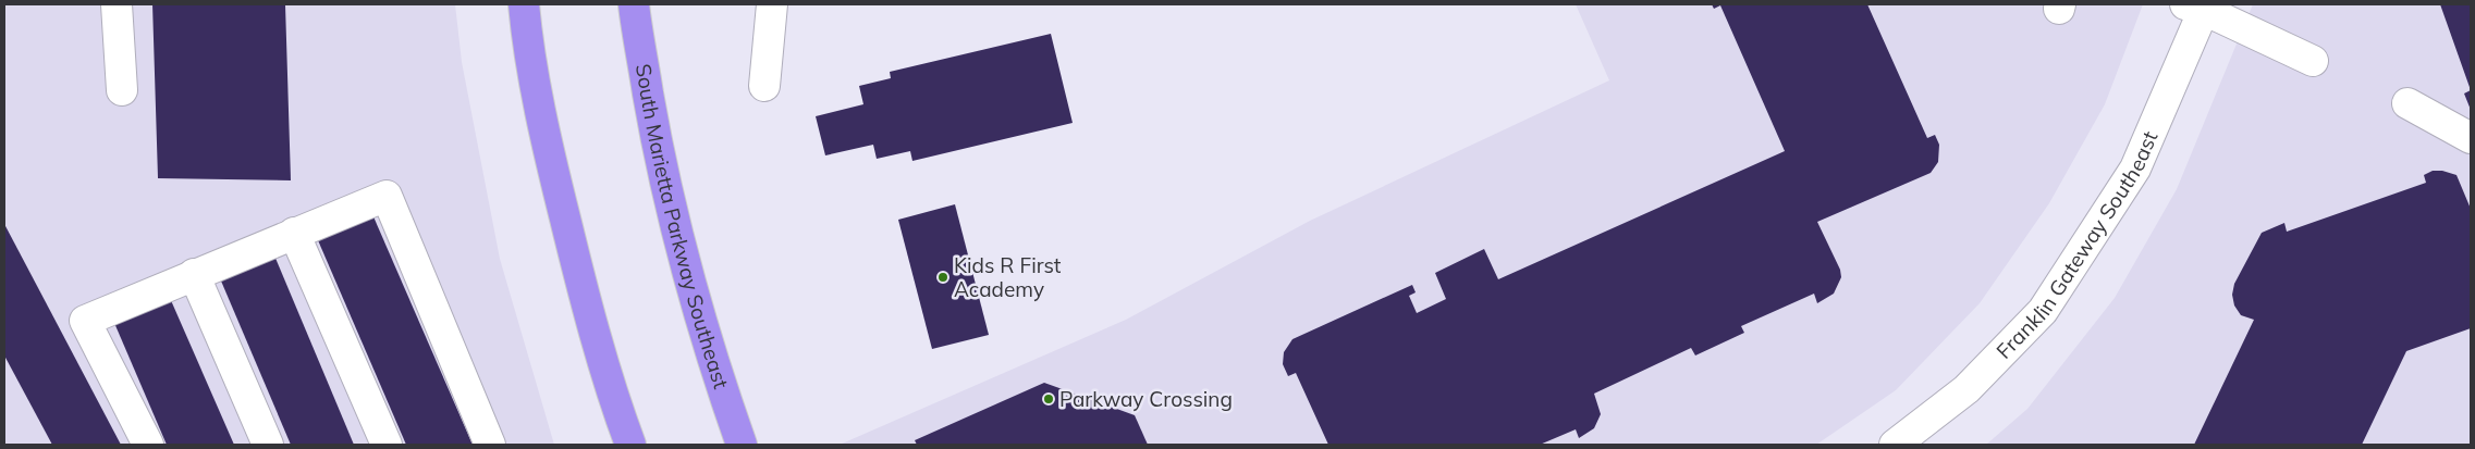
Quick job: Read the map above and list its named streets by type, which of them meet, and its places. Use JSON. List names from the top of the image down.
{
  "streets": {
    "highway": ["South Marietta Parkway Southeast"],
    "street": ["Franklin Gateway Southeast"]
  },
  "places": ["Kids R First Academy", "Parkway Crossing"]
}
